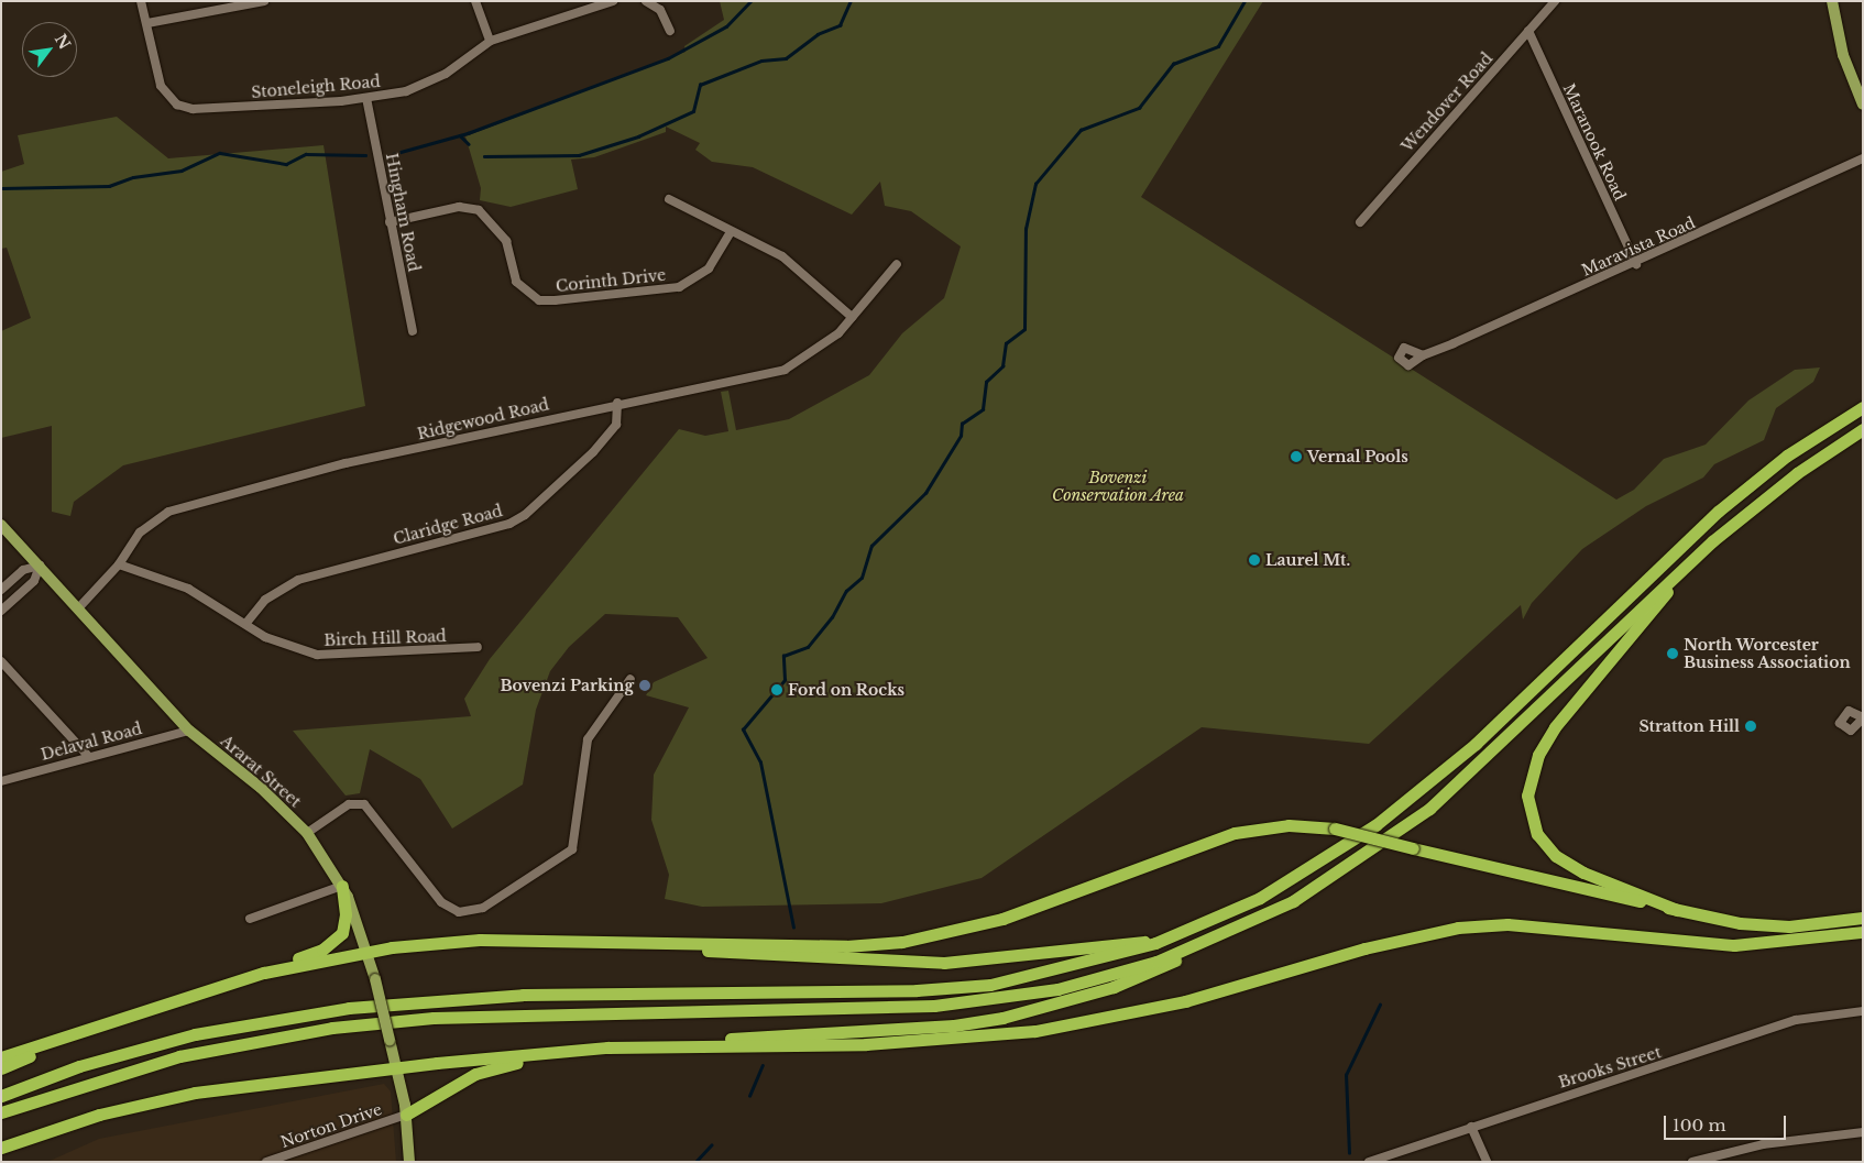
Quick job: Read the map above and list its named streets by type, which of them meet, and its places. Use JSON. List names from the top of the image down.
{
  "streets": {
    "main road": ["Ararat Street"],
    "street": [
      "Stoneleigh Road",
      "Wendover Road",
      "Maranook Road",
      "Hingham Road",
      "Maravista Road",
      "Corinth Drive",
      "Ridgewood Road",
      "Claridge Road",
      "Birch Hill Road",
      "Delaval Road",
      "Brooks Street",
      "Norton Drive"
    ]
  },
  "crossings": [
    ["Stoneleigh Road", "Hingham Road"],
    ["Wendover Road", "Maranook Road"],
    ["Maranook Road", "Maravista Road"],
    ["Hingham Road", "Corinth Drive"],
    ["Ridgewood Road", "Claridge Road"],
    ["Ridgewood Road", "Birch Hill Road"],
    ["Ridgewood Road", "Ararat Street"],
    ["Claridge Road", "Birch Hill Road"],
    ["Delaval Road", "Ararat Street"],
    ["Ararat Street", "Norton Drive"]
  ],
  "parks": ["Bovenzi Conservation Area"],
  "places": [
    "Vernal Pools",
    "Laurel Mt.",
    "North Worcester Business Association",
    "Bovenzi Parking",
    "Ford on Rocks",
    "Stratton Hill"
  ],
  "scale_bar": "100 m",
  "north": "top right"
}
